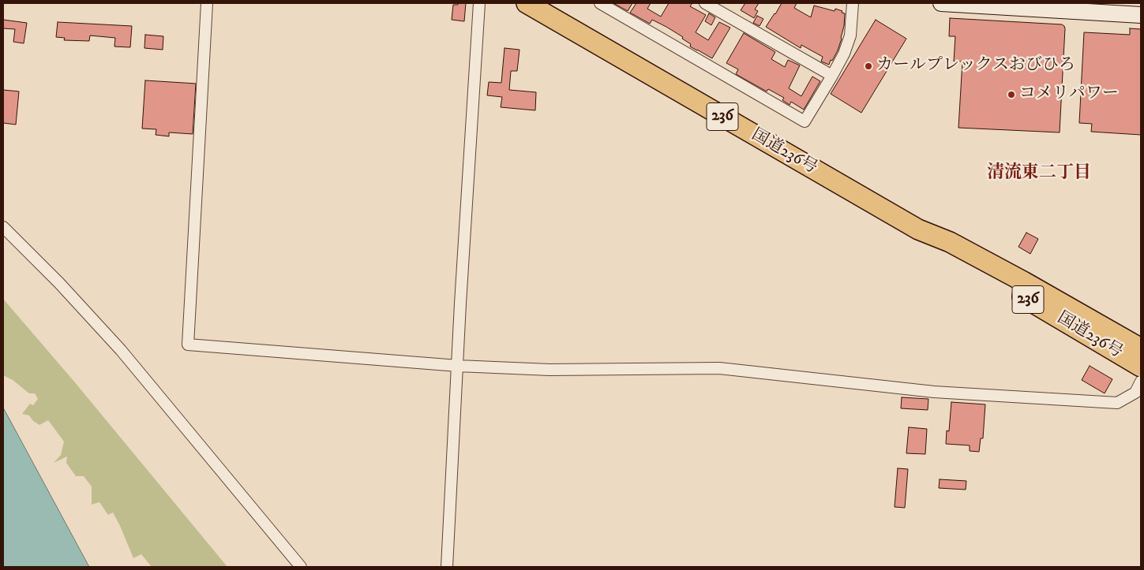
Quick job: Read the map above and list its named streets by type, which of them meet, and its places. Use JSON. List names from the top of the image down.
{
  "streets": {
    "highway": ["236", "国道236号"]
  },
  "districts": ["清流東二丁目"],
  "places": ["カールプレックスおびひろ", "コメリパワー"]
}
